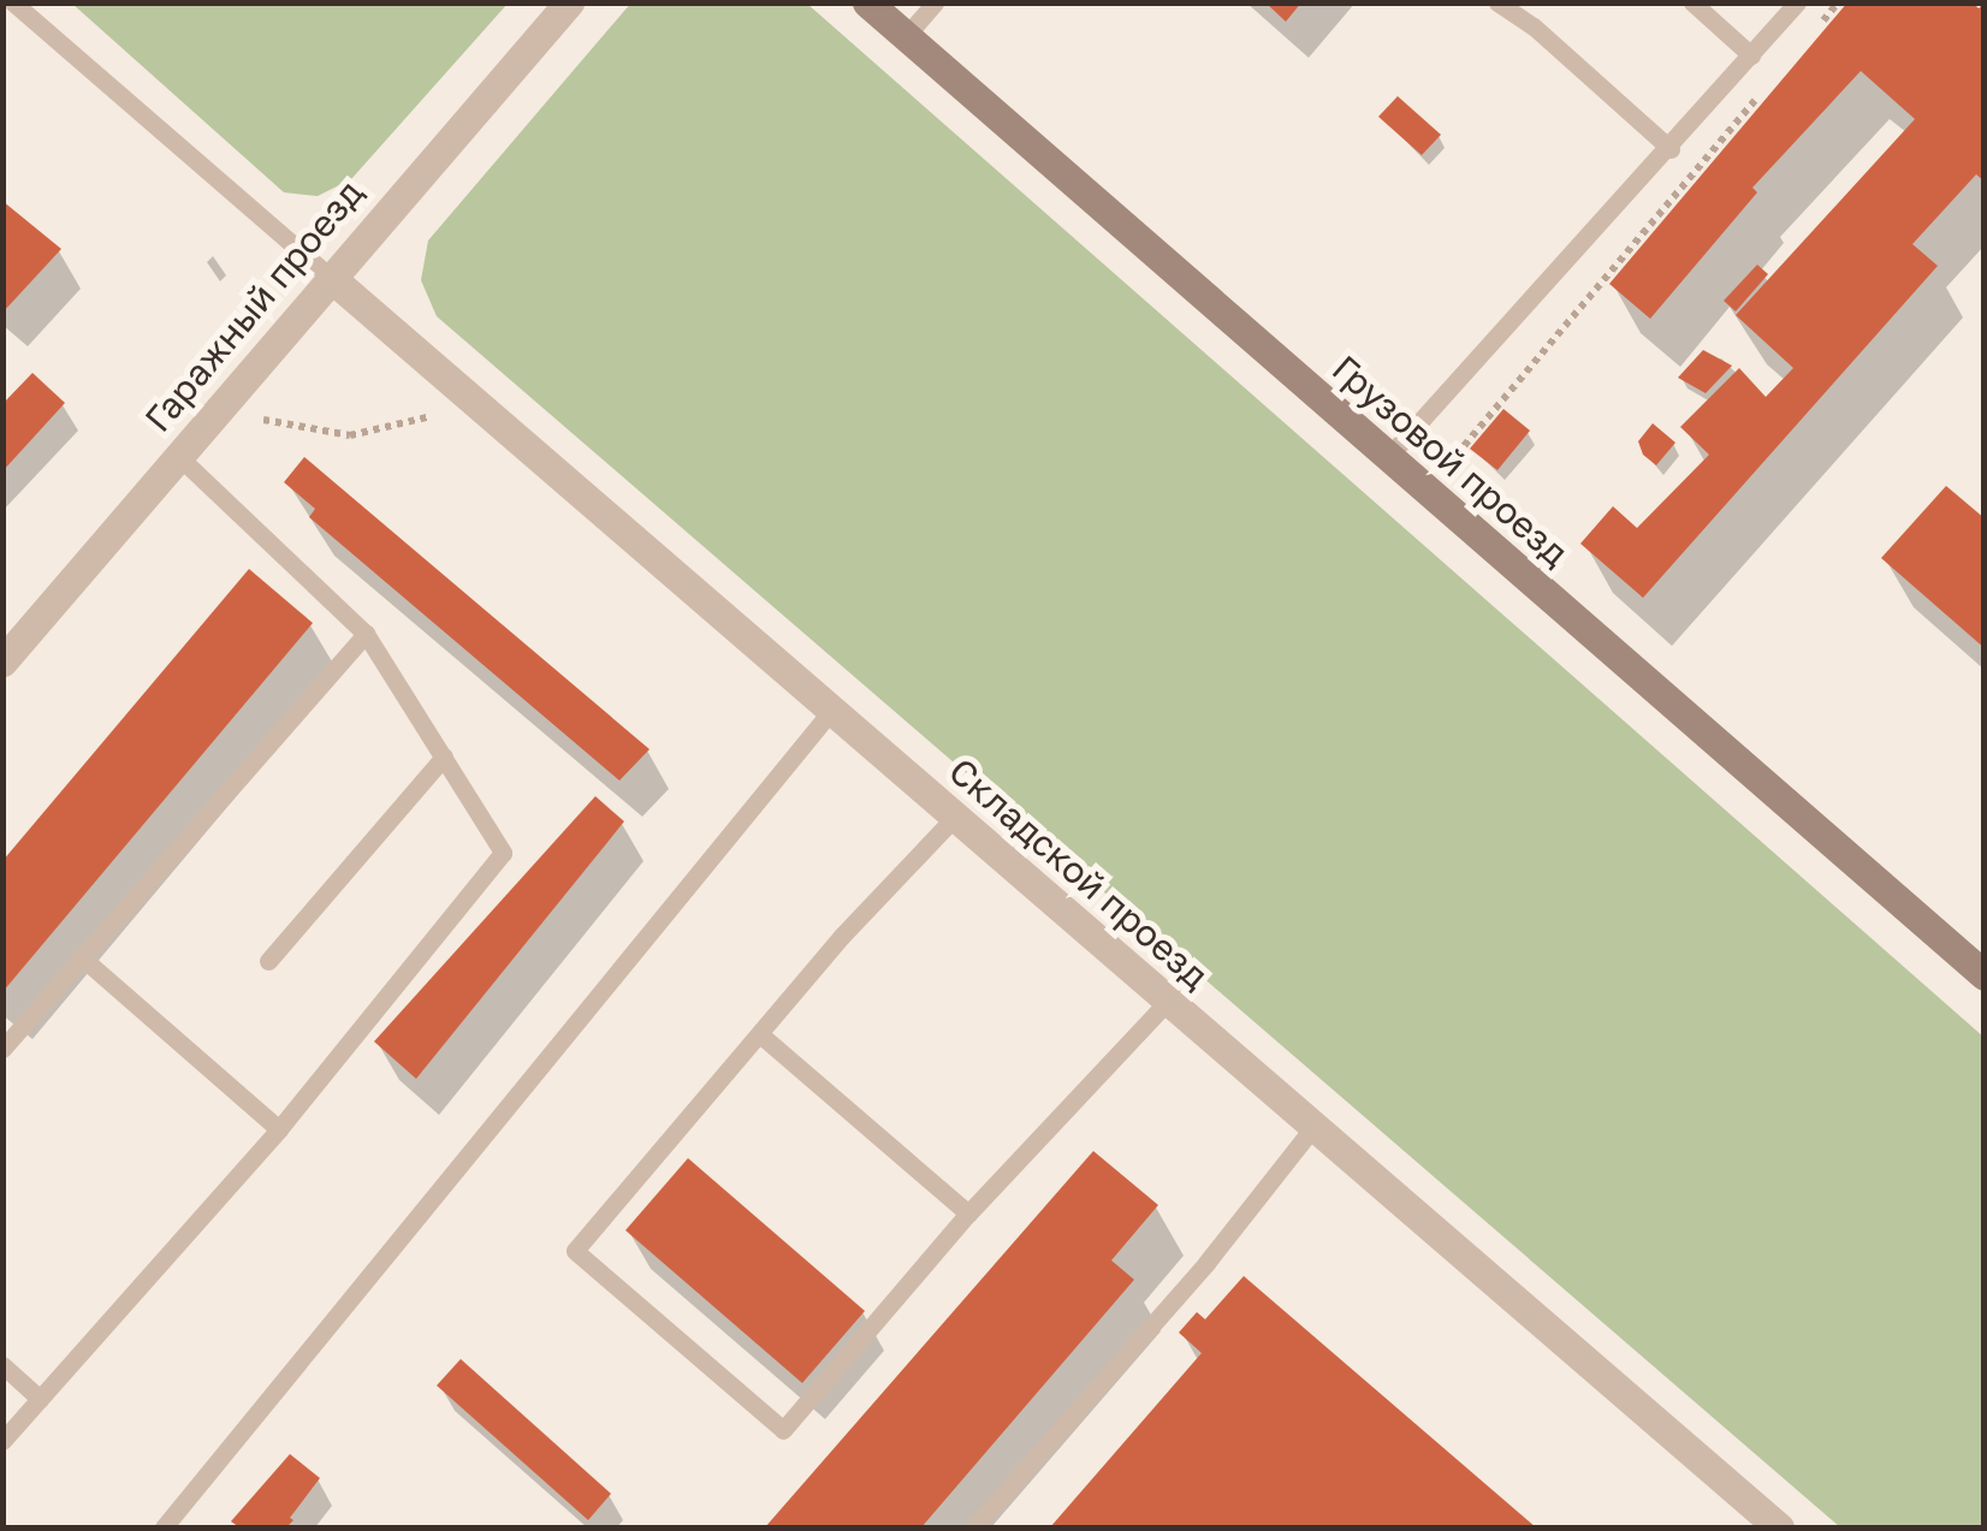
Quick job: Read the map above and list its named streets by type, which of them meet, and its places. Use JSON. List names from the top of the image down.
{
  "streets": {
    "street": ["Гаражный проезд", "Грузовой проезд", "Складской проезд"]
  },
  "crossings": [
    ["Гаражный проезд", "Складской проезд"]
  ]
}
